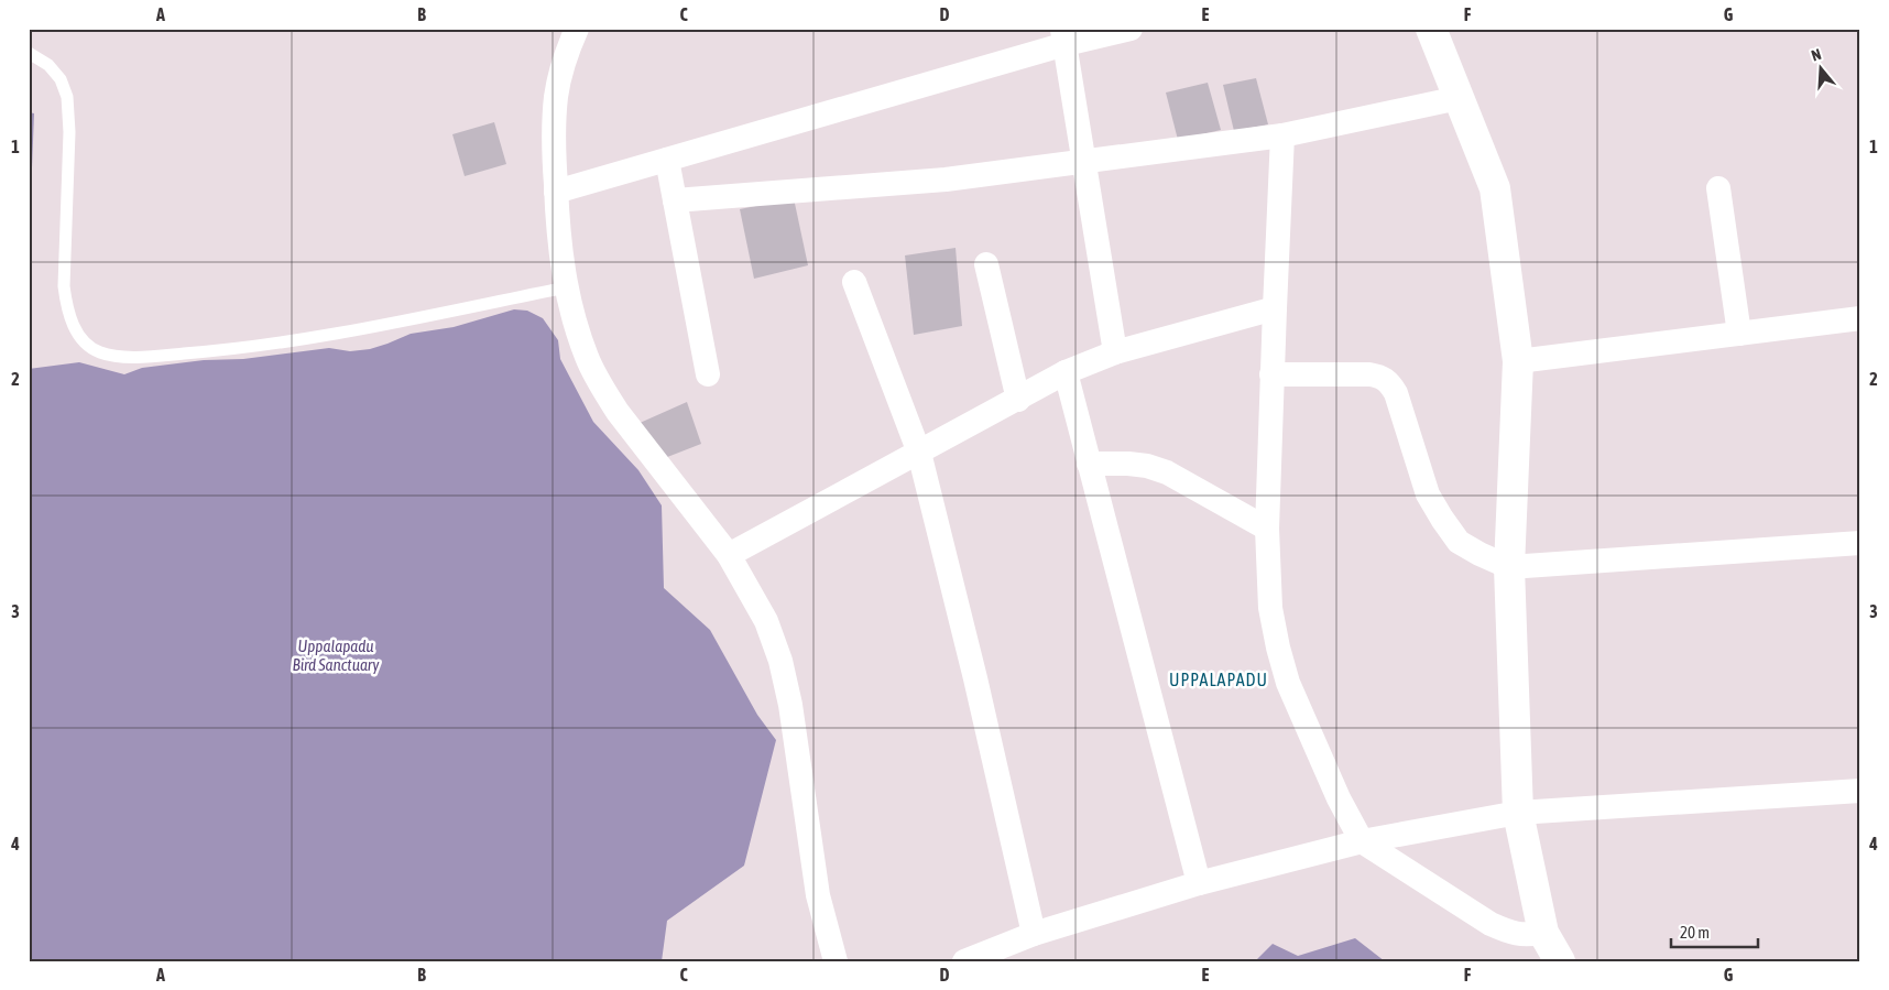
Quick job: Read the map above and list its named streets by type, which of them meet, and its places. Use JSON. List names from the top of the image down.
{
  "districts": ["UPPALAPADU"],
  "water": ["Uppalapadu Bird Sanctuary"],
  "scale_bar": "20 m",
  "north": "top",
  "grid": {
    "columns": [
      "A",
      "B",
      "C",
      "D",
      "E",
      "F",
      "G"
    ],
    "rows": [
      "1",
      "2",
      "3",
      "4"
    ]
  }
}
